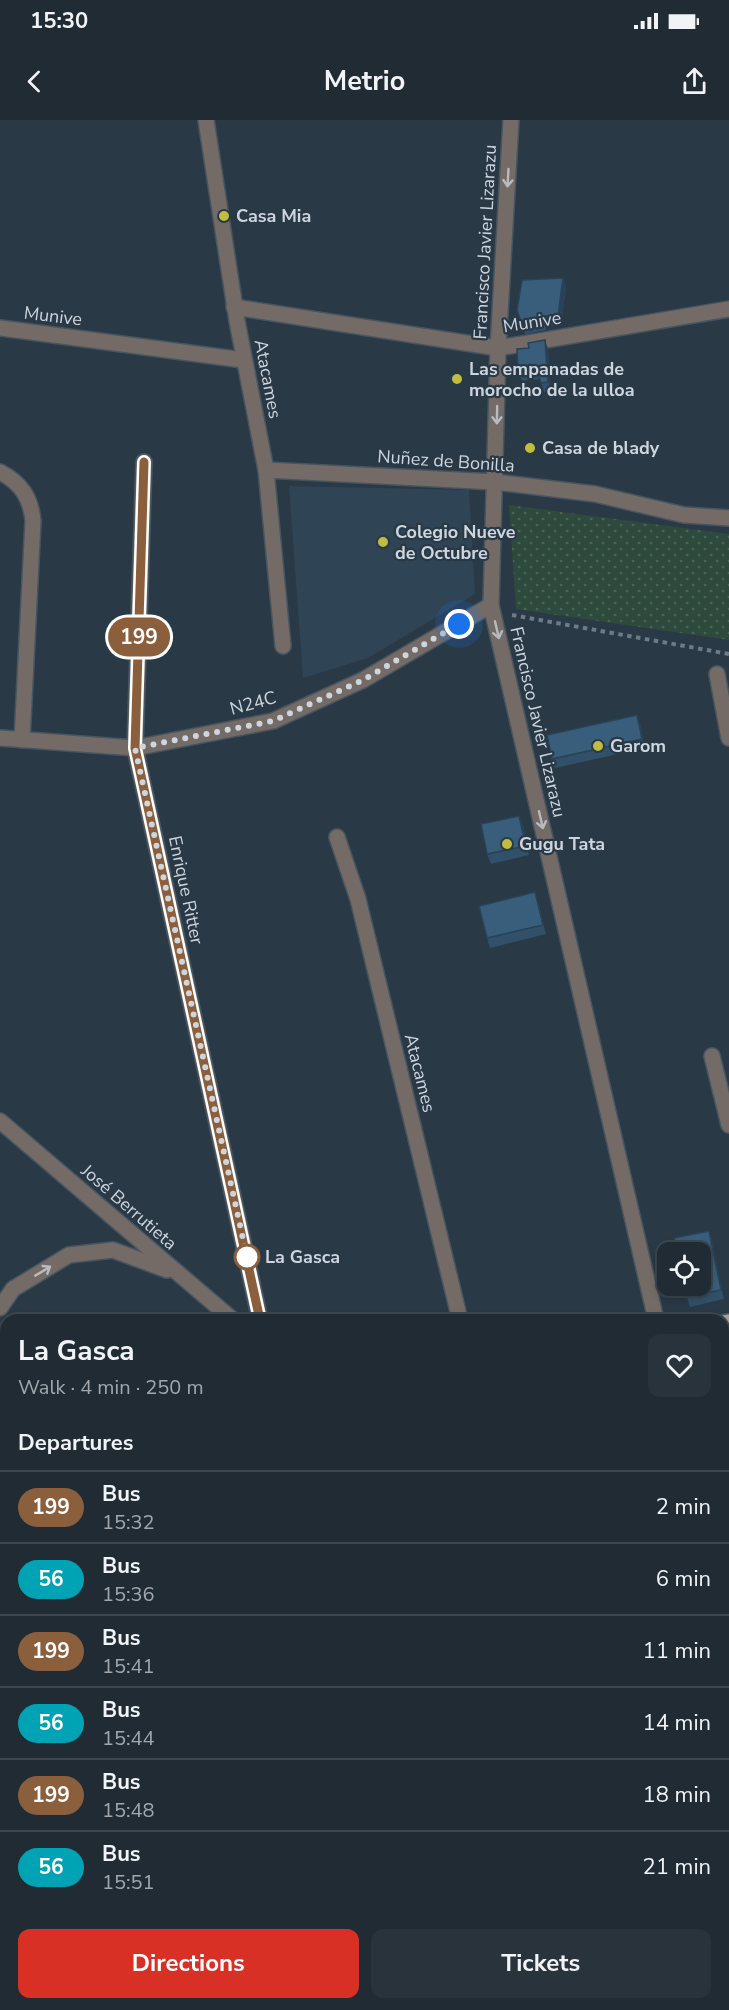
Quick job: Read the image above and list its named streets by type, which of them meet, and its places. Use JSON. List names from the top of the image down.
{
  "streets": {
    "street": [
      "Francisco Javier Lizarazu",
      "Munive",
      "Atacames",
      "Nuñez de Bonilla",
      "N24C",
      "Enrique Ritter",
      "José Berrutieta"
    ]
  },
  "crossings": [
    ["Francisco Javier Lizarazu", "Munive"],
    ["Francisco Javier Lizarazu", "Nuñez de Bonilla"],
    ["Francisco Javier Lizarazu", "N24C"],
    ["Munive", "Atacames"],
    ["Atacames", "Nuñez de Bonilla"],
    ["N24C", "Enrique Ritter"]
  ],
  "one_way": ["Francisco Javier Lizarazu"],
  "places": [
    "Casa Mia",
    "Las empanadas de morocho de la ulloa",
    "Casa de blady",
    "Colegio Nueve de Octubre",
    "Garom",
    "Gugu Tata",
    "La Gasca"
  ],
  "lines": ["bus line 199"],
  "page": {
    "status": "15:30",
    "header": "Metrio",
    "on_map": "199",
    "heading": [
      ["La Gasca", "Walk · 4 min · 250 m"],
      "Departures"
    ],
    "list": [
      {
        "mark": "199",
        "name": "Bus",
        "note": "15:32",
        "value": "2 min"
      },
      {
        "mark": "56",
        "name": "Bus",
        "note": "15:36",
        "value": "6 min"
      },
      {
        "mark": "199",
        "name": "Bus",
        "note": "15:41",
        "value": "11 min"
      },
      {
        "mark": "56",
        "name": "Bus",
        "note": "15:44",
        "value": "14 min"
      },
      {
        "mark": "199",
        "name": "Bus",
        "note": "15:48",
        "value": "18 min"
      },
      {
        "mark": "56",
        "name": "Bus",
        "note": "15:51",
        "value": "21 min"
      }
    ],
    "buttons": ["Directions", "Tickets"]
  }
}
